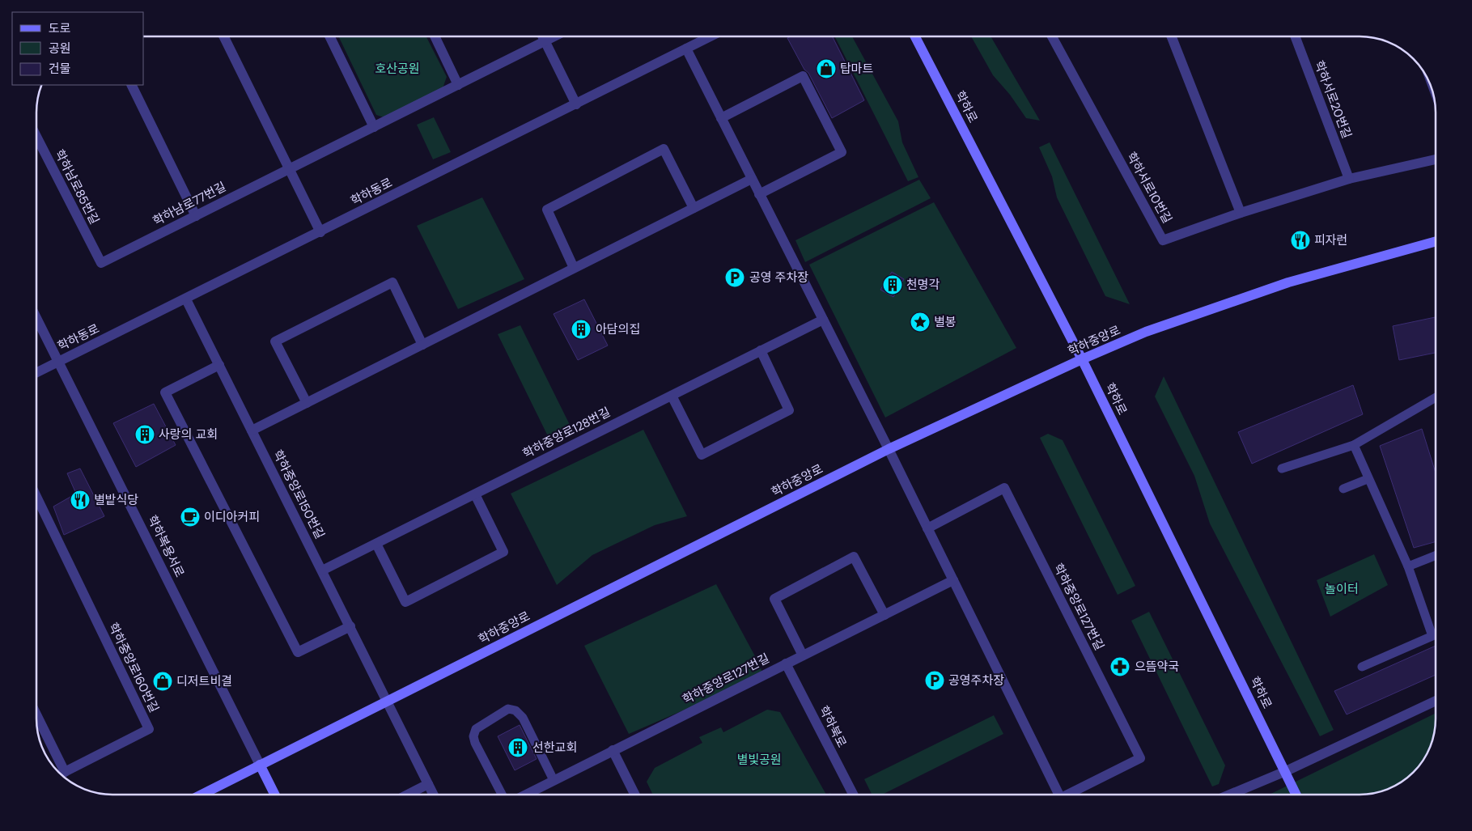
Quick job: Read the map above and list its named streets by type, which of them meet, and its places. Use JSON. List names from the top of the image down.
{
  "streets": {
    "street": [
      "학하서로20번길",
      "학하로",
      "학하남로85번길",
      "학하서로10번길",
      "학하동로",
      "학하남로77번길",
      "학하중앙로",
      "학하중앙로128번길",
      "학하중앙로150번길",
      "학하복용서로",
      "학하중앙로127번길",
      "학하중앙로160번길",
      "학하북로"
    ]
  },
  "crossings": [
    ["학하로", "학하중앙로"],
    ["학하남로85번길", "학하남로77번길"],
    ["학하동로", "학하중앙로150번길"],
    ["학하동로", "학하복용서로"],
    ["학하중앙로", "학하중앙로150번길"],
    ["학하중앙로", "학하복용서로"],
    ["학하중앙로", "학하중앙로127번길"],
    ["학하중앙로128번길", "학하중앙로150번길"],
    ["학하중앙로127번길", "학하북로"]
  ],
  "parks": ["호산공원", "놀이터", "별빛공원"],
  "places": {
    "shop": ["탑마트", "디저트비결"],
    "restaurant": ["피자런", "별밭식당"],
    "parking": ["공영 주차장", "공영주차장"],
    "building": [
      "천명각",
      "아담의집",
      "사랑의 교회",
      "선한교회"
    ],
    "place": ["별봉"],
    "cafe": ["이디아커피"],
    "pharmacy": ["으뜸약국"]
  },
  "legend": ["도로", "공원", "건물"]
}
